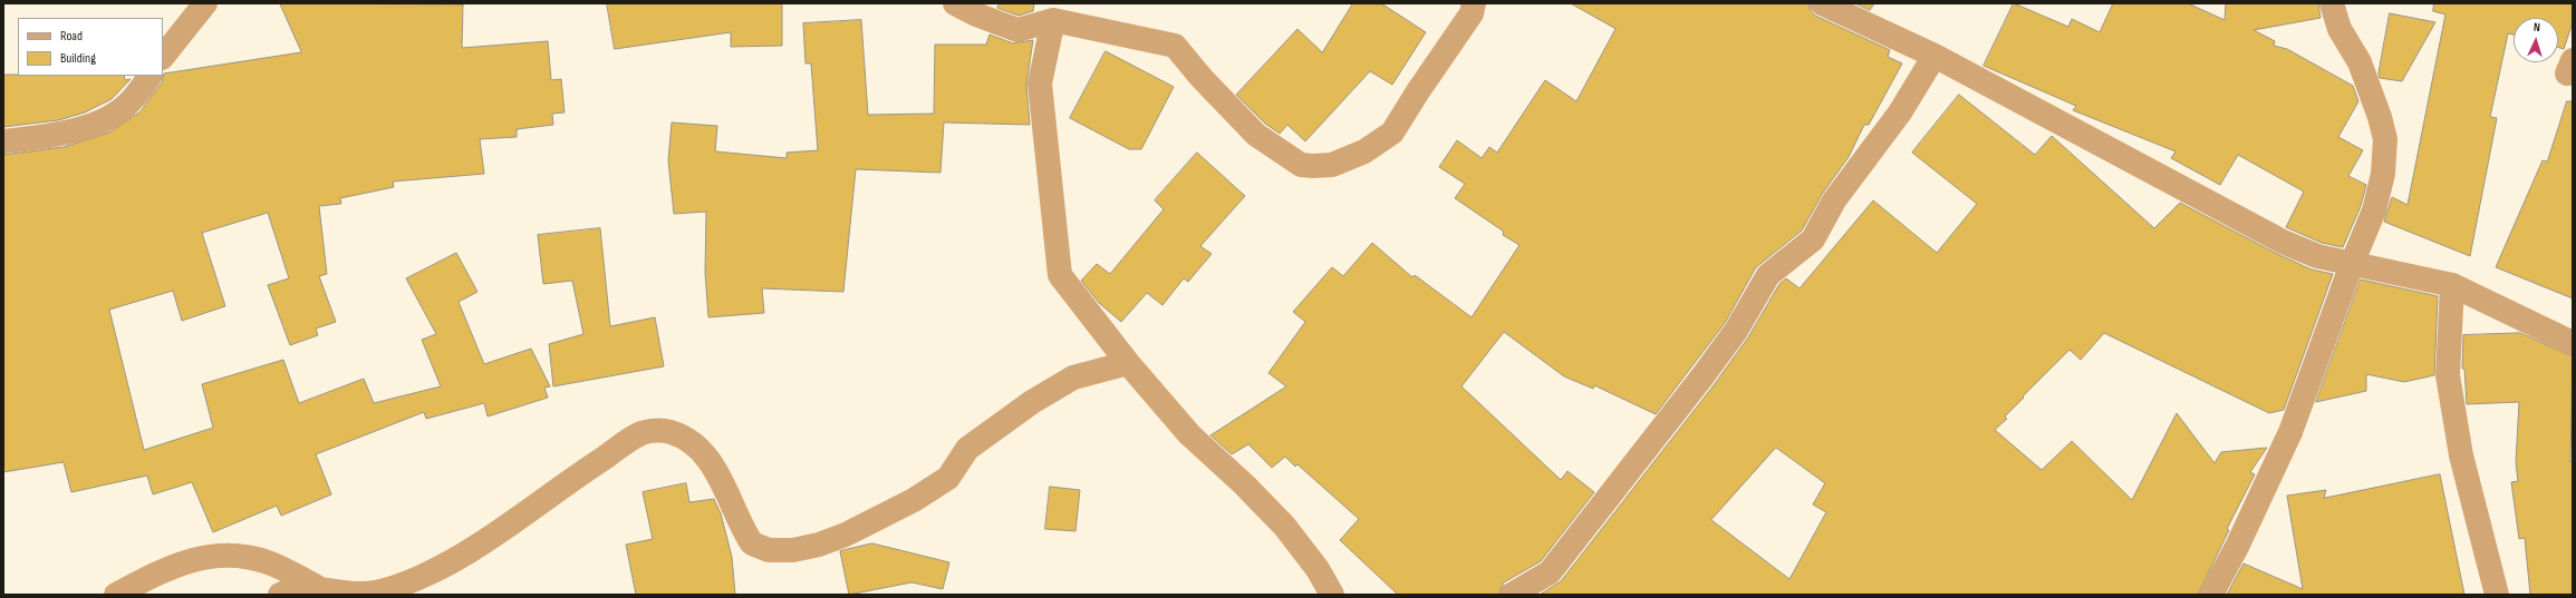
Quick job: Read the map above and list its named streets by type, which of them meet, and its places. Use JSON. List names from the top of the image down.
{
  "legend": ["Road", "Building"],
  "north": "top"
}
